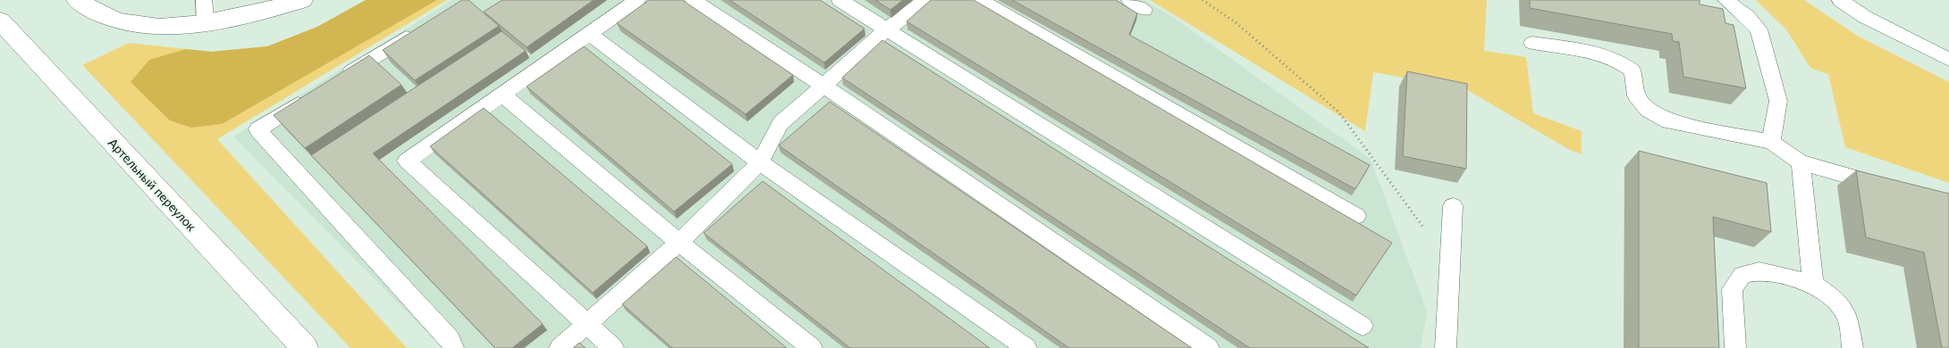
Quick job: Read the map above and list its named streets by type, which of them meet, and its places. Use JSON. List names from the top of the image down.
{
  "streets": {
    "street": ["Артельный переулок"]
  }
}
